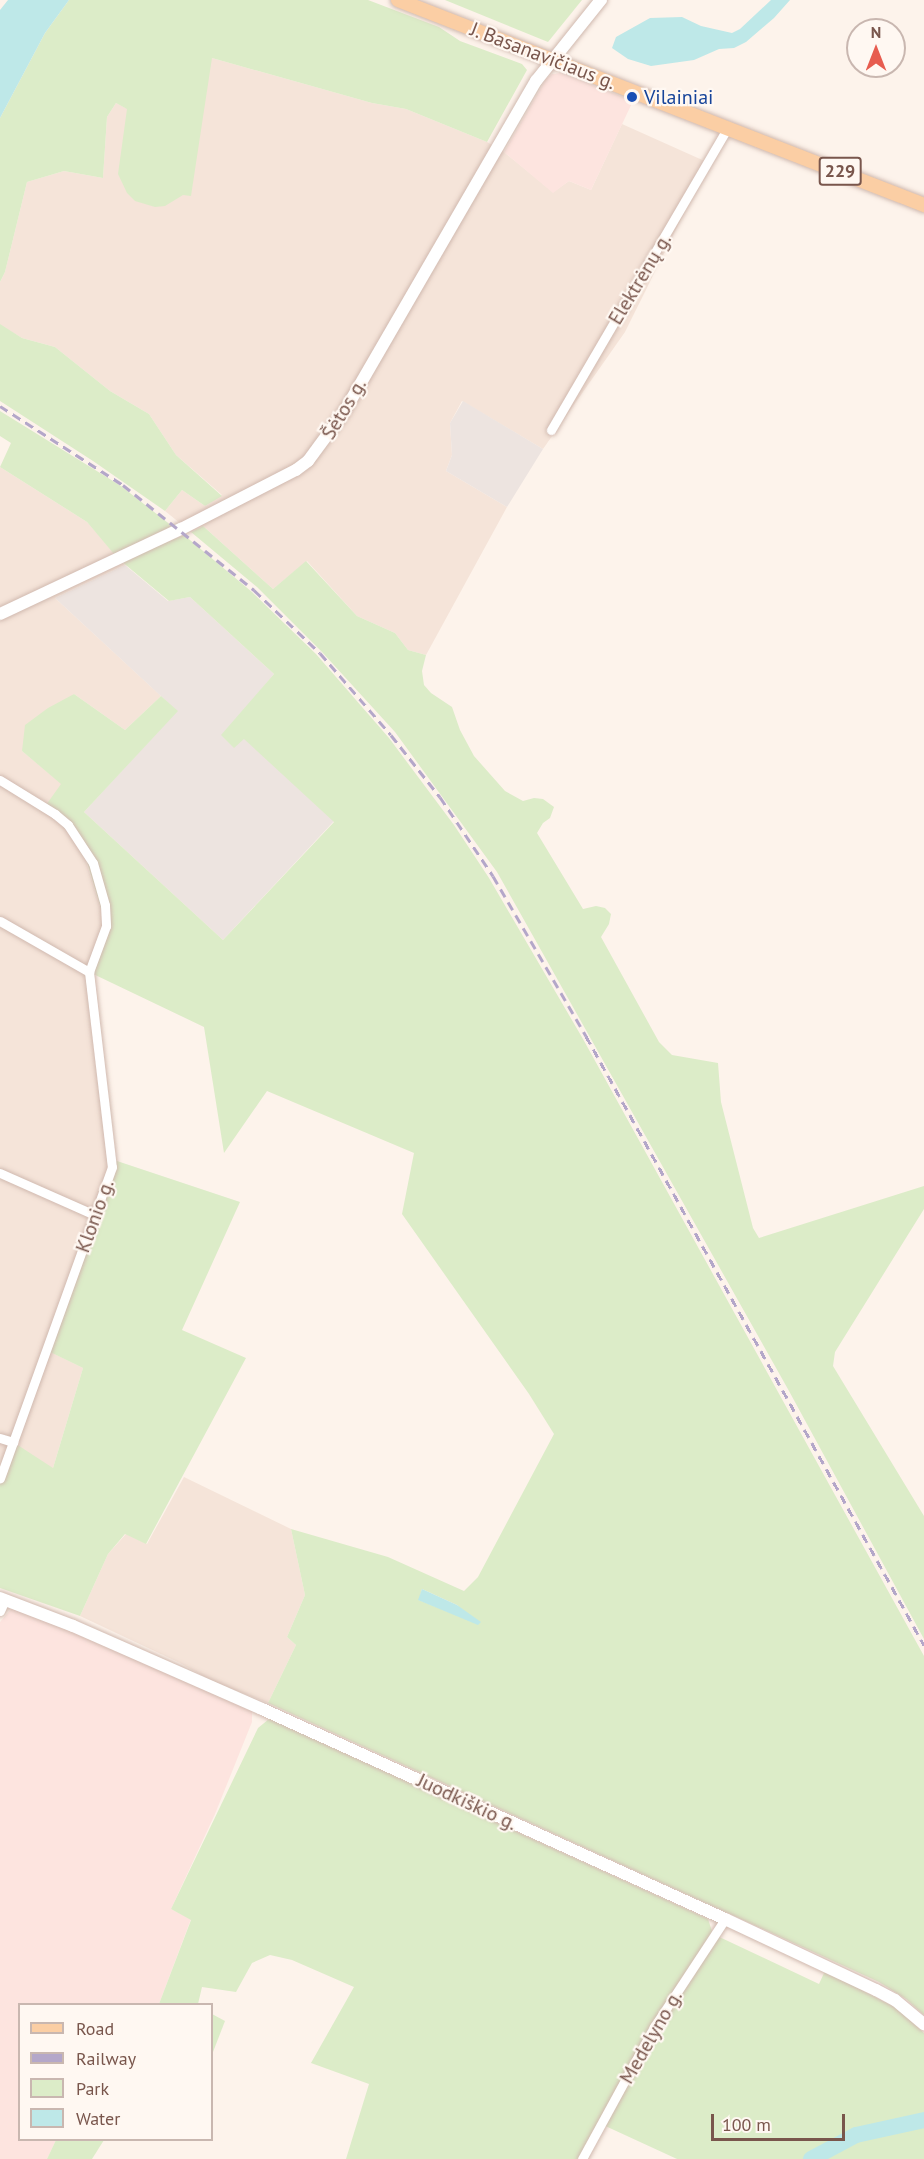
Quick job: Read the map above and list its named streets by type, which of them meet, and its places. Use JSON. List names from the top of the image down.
{
  "streets": {
    "main road": ["J. Basanavičiaus g.", "229"],
    "street": [
      "Elektrėnų g.",
      "Šėtos g.",
      "Klonio g.",
      "Juodkiškio g.",
      "Medelyno g."
    ]
  },
  "crossings": [
    ["J. Basanavičiaus g.", "Elektrėnų g."],
    ["J. Basanavičiaus g.", "Šėtos g."],
    ["Juodkiškio g.", "Medelyno g."]
  ],
  "places": ["Vilainiai"],
  "legend": [
    "Road",
    "Railway",
    "Park",
    "Water"
  ],
  "scale_bar": "100 m",
  "north": "top"
}
